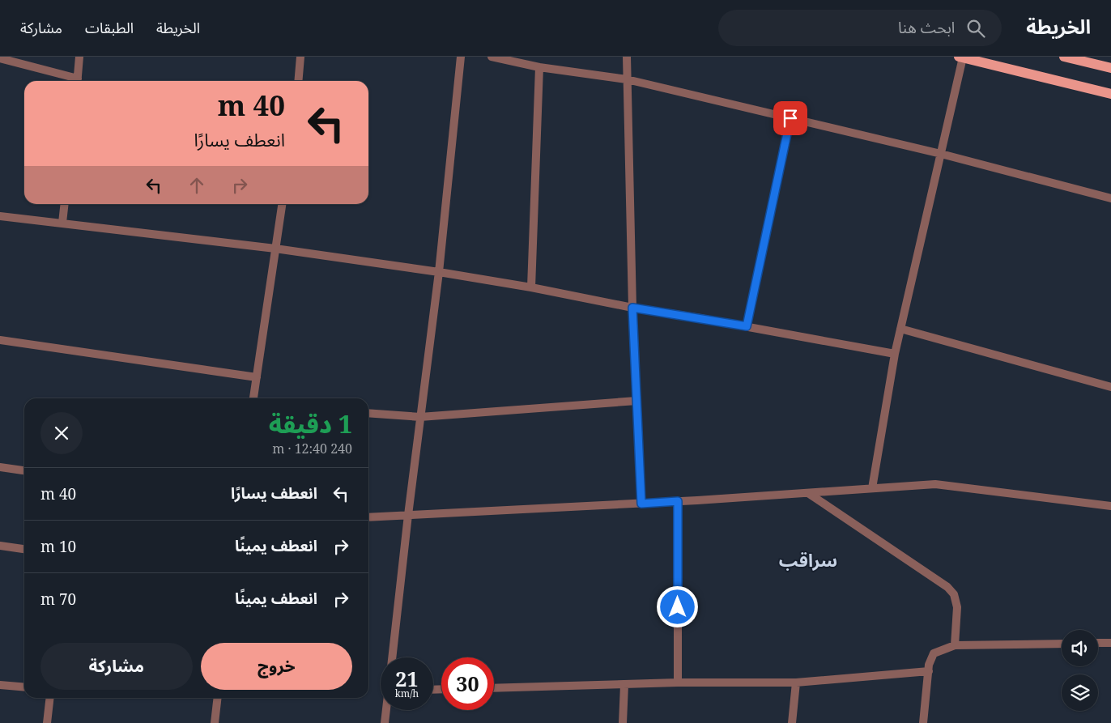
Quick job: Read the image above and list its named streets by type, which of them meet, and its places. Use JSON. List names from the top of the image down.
{
  "districts": ["سراقب"],
  "page": {
    "header": "الخريطة",
    "search": "ابحث هنا",
    "nav": ["الخريطة", "الطبقات", "مشاركة"],
    "turn": ["40 m", "انعطف يسارًا"],
    "heading": ["1 دقيقة", "240 m · 12:40"],
    "list": [
      {
        "name": "انعطف يسارًا",
        "value": "40 m"
      },
      {
        "name": "انعطف يمينًا",
        "value": "10 m"
      },
      {
        "name": "انعطف يمينًا",
        "value": "70 m"
      }
    ],
    "buttons": ["خروج", "مشاركة"],
    "speed": "21 km/h",
    "limit": "30"
  }
}
